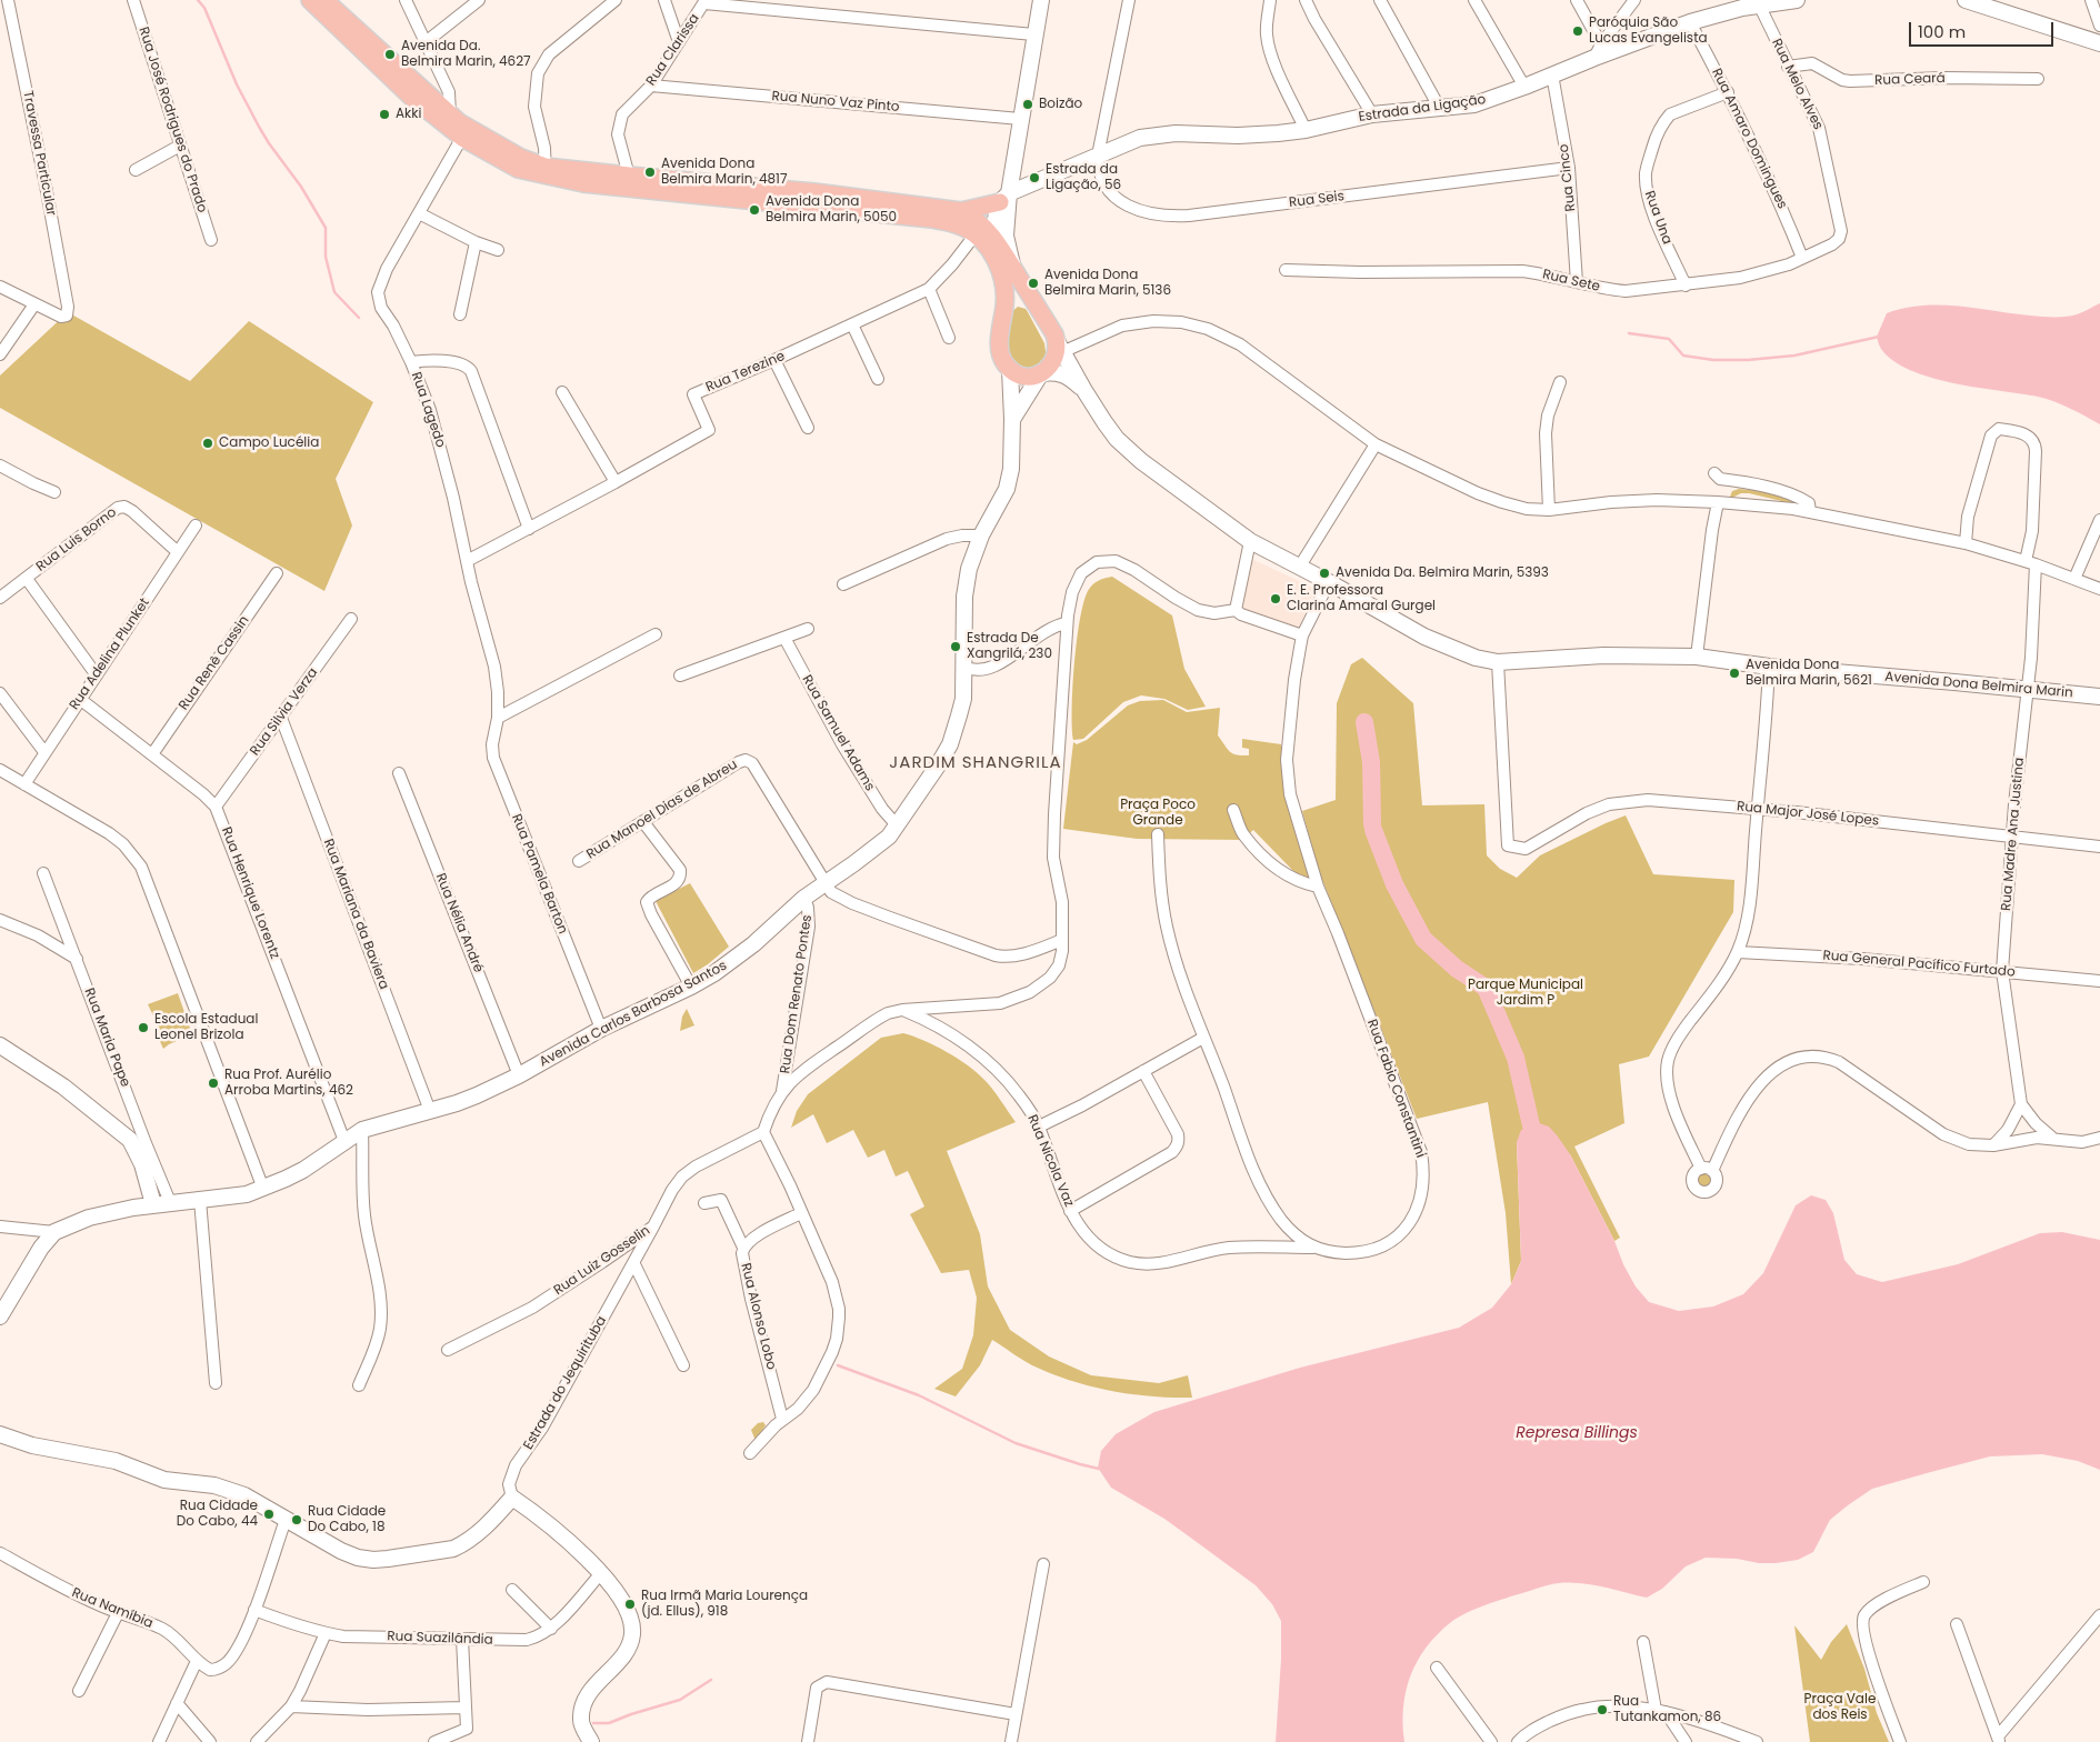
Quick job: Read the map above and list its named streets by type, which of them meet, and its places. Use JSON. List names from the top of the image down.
{
  "streets": {
    "main road": ["Estrada da Ligação", "Avenida Dona Belmira Marin", "Avenida Carlos Barbosa Santos"],
    "street": [
      "Rua Clarissa",
      "Rua Ceará",
      "Rua Melo Alves",
      "Rua Nuno Vaz Pinto",
      "Rua José Rodrigues do Prado",
      "Rua Amaro Domingues",
      "Travessa Particular",
      "Rua Cinco",
      "Rua Seis",
      "Rua Una",
      "Rua Sete",
      "Rua Terezine",
      "Rua Lagedo",
      "Rua Luis Borno",
      "Rua Adelina Plunket",
      "Rua Renê Cassin",
      "Rua Silvia Verza",
      "Rua Samuel Adams",
      "Rua Manoel Dias de Abreu",
      "Rua Major José Lopes",
      "Rua Madre Ana Justina",
      "Rua Pamela Barton",
      "Rua Henrique Lorentz",
      "Rua Mariana da Baviera",
      "Rua Nélia André",
      "Rua General Pacífico Furtado",
      "Rua Dom Renato Pontes",
      "Rua Maria Pape",
      "Rua Fabio Constantini",
      "Rua Nicola Vaz",
      "Rua Luiz Gosselin",
      "Rua Alonso Lobo",
      "Estrada do Jequirituba",
      "Rua Namíbia",
      "Rua Suazilândia"
    ]
  },
  "crossings": [
    ["Rua Clarissa", "Rua Nuno Vaz Pinto"],
    ["Rua Clarissa", "Avenida Dona Belmira Marin"],
    ["Rua Ceará", "Rua Melo Alves"],
    ["Rua Melo Alves", "Estrada da Ligação"],
    ["Rua Melo Alves", "Rua Sete"],
    ["Estrada da Ligação", "Rua Amaro Domingues"],
    ["Estrada da Ligação", "Rua Cinco"],
    ["Estrada da Ligação", "Rua Seis"],
    ["Rua Amaro Domingues", "Rua Una"],
    ["Rua Amaro Domingues", "Rua Sete"],
    ["Rua Cinco", "Rua Seis"],
    ["Rua Cinco", "Rua Sete"],
    ["Rua Una", "Rua Sete"],
    ["Rua Terezine", "Rua Lagedo"],
    ["Rua Terezine", "Avenida Dona Belmira Marin"],
    ["Rua Lagedo", "Avenida Dona Belmira Marin"],
    ["Rua Lagedo", "Rua Pamela Barton"],
    ["Rua Luis Borno", "Rua Adelina Plunket"],
    ["Rua Adelina Plunket", "Rua Henrique Lorentz"],
    ["Rua Renê Cassin", "Rua Henrique Lorentz"],
    ["Avenida Dona Belmira Marin", "Rua Major José Lopes"],
    ["Avenida Dona Belmira Marin", "Rua Madre Ana Justina"],
    ["Avenida Dona Belmira Marin", "Avenida Carlos Barbosa Santos"],
    ["Avenida Dona Belmira Marin", "Rua Fabio Constantini"],
    ["Rua Silvia Verza", "Rua Henrique Lorentz"],
    ["Rua Silvia Verza", "Rua Mariana da Baviera"],
    ["Rua Samuel Adams", "Avenida Carlos Barbosa Santos"],
    ["Rua Manoel Dias de Abreu", "Avenida Carlos Barbosa Santos"],
    ["Rua Major José Lopes", "Rua Madre Ana Justina"],
    ["Rua Madre Ana Justina", "Rua General Pacífico Furtado"],
    ["Rua Pamela Barton", "Avenida Carlos Barbosa Santos"],
    ["Rua Henrique Lorentz", "Avenida Carlos Barbosa Santos"],
    ["Rua Mariana da Baviera", "Avenida Carlos Barbosa Santos"],
    ["Rua Nélia André", "Avenida Carlos Barbosa Santos"],
    ["Rua Dom Renato Pontes", "Avenida Carlos Barbosa Santos"],
    ["Avenida Carlos Barbosa Santos", "Rua Maria Pape"],
    ["Rua Fabio Constantini", "Rua Nicola Vaz"],
    ["Rua Luiz Gosselin", "Estrada do Jequirituba"]
  ],
  "districts": ["JARDIM SHANGRILA"],
  "water": ["Represa Billings"],
  "parks": ["Praça Poco Grande", "Parque Municipal Jardim P", "Praça Vale dos Reis"],
  "places": [
    "Paróquia São Lucas Evangelista",
    "Avenida Da. Belmira Marin, 4627",
    "Boizão",
    "Akki",
    "Avenida Dona Belmira Marin, 4817",
    "Estrada da Ligação, 56",
    "Avenida Dona Belmira Marin, 5050",
    "Avenida Dona Belmira Marin, 5136",
    "Campo Lucélia",
    "Avenida Da. Belmira Marin, 5393",
    "E. E. Professora Clarina Amaral Gurgel",
    "Estrada De Xangrilá, 230",
    "Avenida Dona Belmira Marin, 5621",
    "Escola Estadual Leonel Brizola",
    "Rua Prof. Aurélio Arroba Martins, 462",
    "Rua Cidade Do Cabo, 44",
    "Rua Cidade Do Cabo, 18",
    "Rua Irmã Maria Lourença (jd. Ellus), 918",
    "Rua Tutankamon, 86"
  ],
  "scale_bar": "100 m"
}
